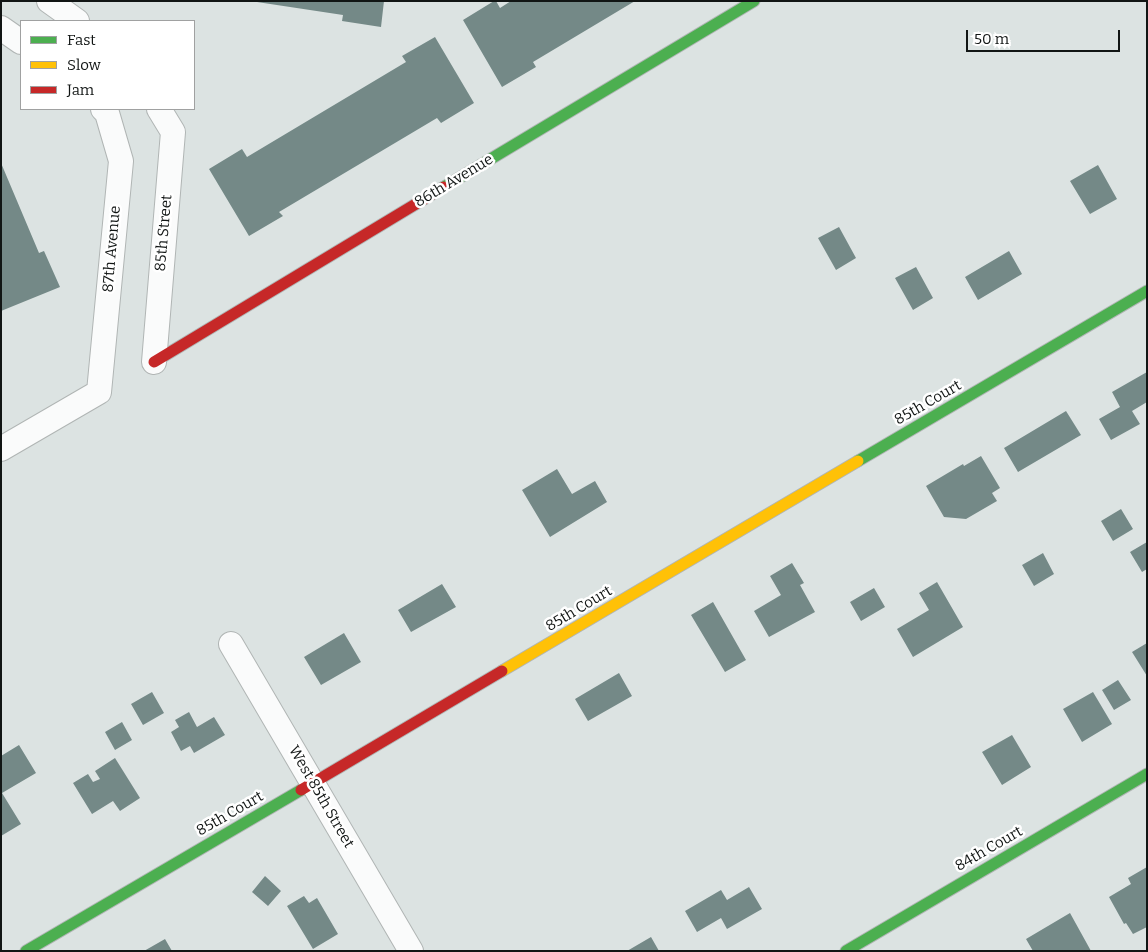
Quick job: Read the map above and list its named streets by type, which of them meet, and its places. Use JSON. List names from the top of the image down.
{
  "streets": {
    "street": [
      "86th Avenue",
      "85th Street",
      "87th Avenue",
      "85th Court",
      "West 85th Street",
      "84th Court"
    ]
  },
  "crossings": [
    ["86th Avenue", "85th Street"],
    ["85th Court", "West 85th Street"]
  ],
  "legend": ["Fast", "Slow", "Jam"],
  "scale_bar": "50 m"
}
